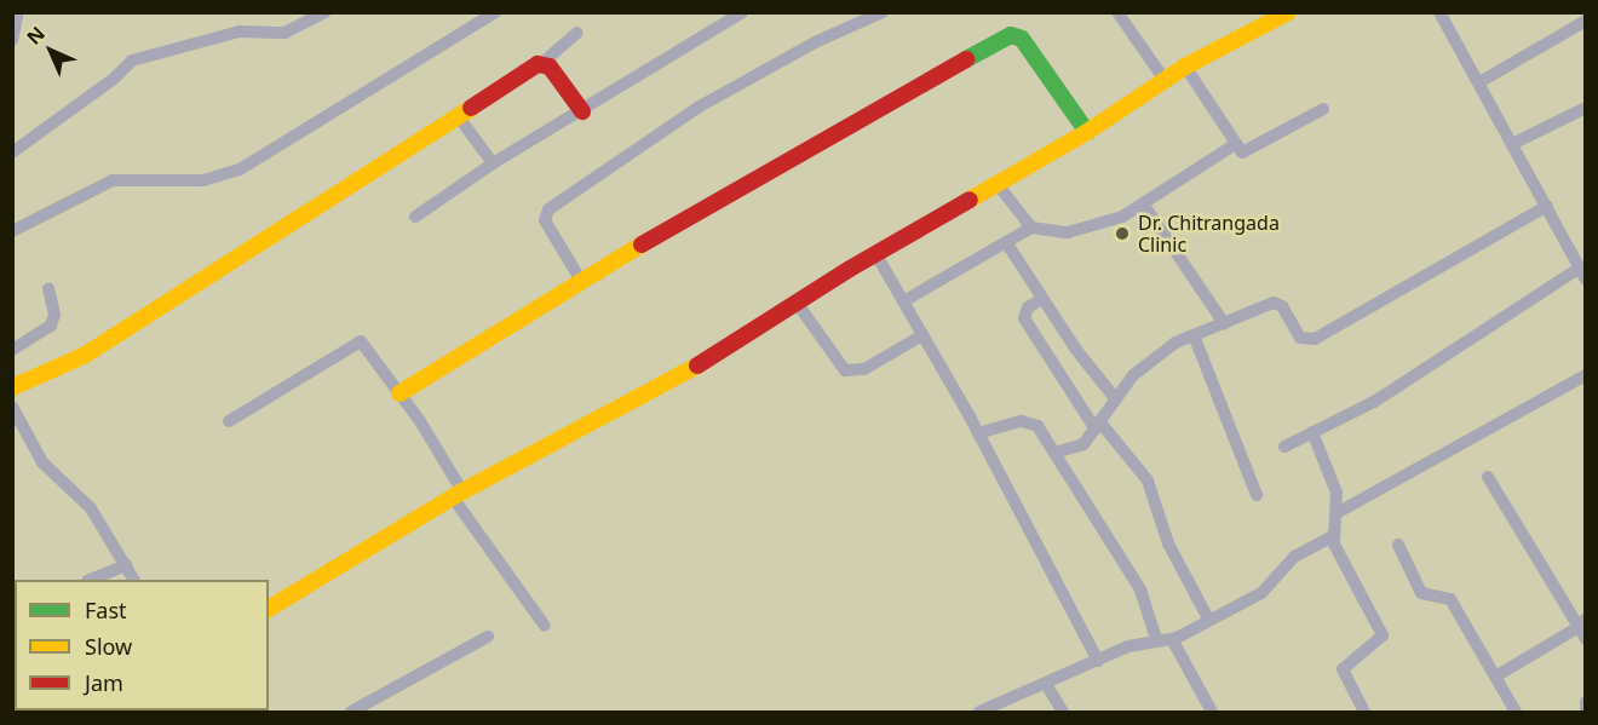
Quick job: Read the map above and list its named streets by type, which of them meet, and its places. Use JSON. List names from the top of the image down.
{
  "places": ["Dr. Chitrangada Clinic"],
  "legend": ["Fast", "Slow", "Jam"],
  "north": "top left"
}
